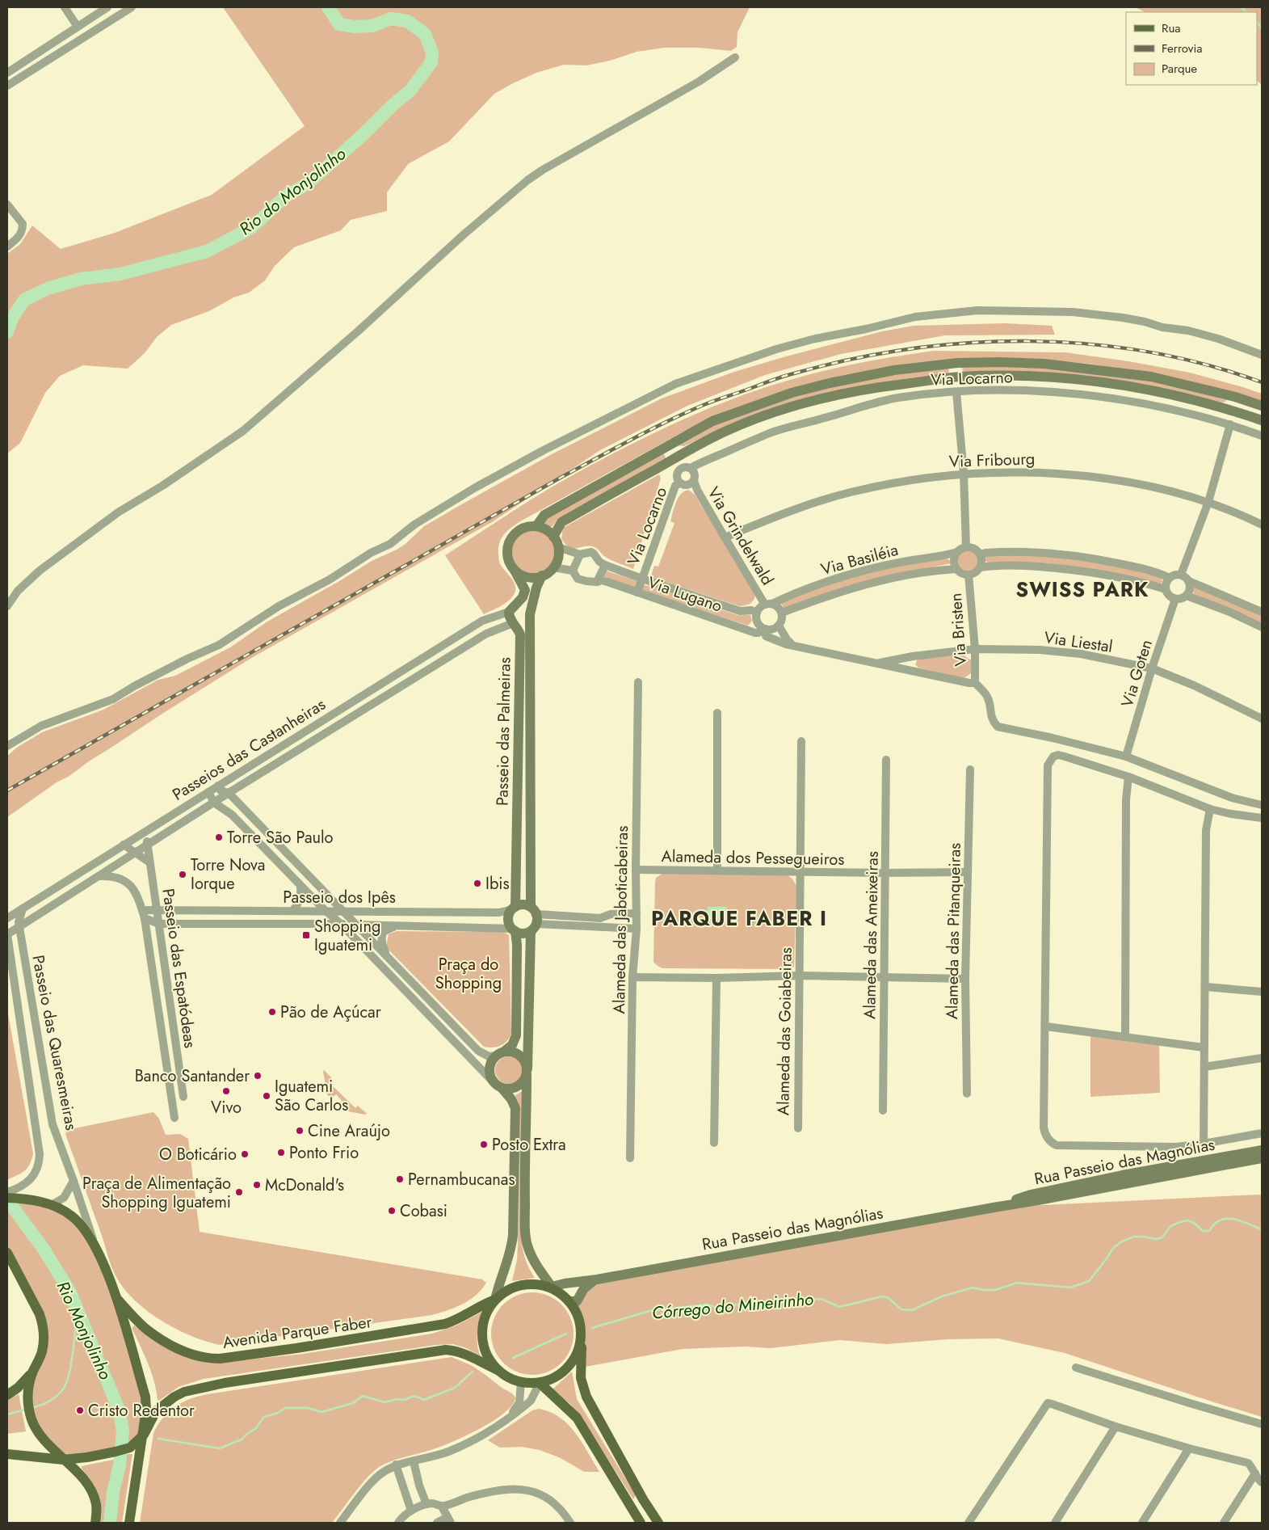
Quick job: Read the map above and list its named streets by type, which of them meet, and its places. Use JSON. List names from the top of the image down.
{
  "streets": {
    "main road": ["Avenida Parque Faber"],
    "street": [
      "Via Locarno",
      "Via Fribourg",
      "Via Grindelwald",
      "Via Basiléia",
      "Via Lugano",
      "Via Bristen",
      "Via Liestal",
      "Via Goten",
      "Passeio das Palmeiras",
      "Passeios das Castanheiras",
      "Alameda dos Pessegueiros",
      "Passeio dos Ipês",
      "Alameda das Jaboticabeiras",
      "Alameda das Pitanqueiras",
      "Alameda das Ameixeiras",
      "Passeio das Espatódeas",
      "Alameda das Goiabeiras",
      "Passeio das Quaresmeiras",
      "Rua Passeio das Magnólias"
    ]
  },
  "crossings": [
    ["Via Locarno", "Via Grindelwald"],
    ["Via Locarno", "Via Lugano"],
    ["Via Fribourg", "Via Grindelwald"],
    ["Via Grindelwald", "Via Basiléia"],
    ["Via Grindelwald", "Via Lugano"],
    ["Via Basiléia", "Via Lugano"],
    ["Via Basiléia", "Via Bristen"],
    ["Via Lugano", "Passeio das Palmeiras"],
    ["Via Bristen", "Via Liestal"],
    ["Via Liestal", "Via Goten"],
    ["Passeio das Palmeiras", "Passeios das Castanheiras"],
    ["Passeio das Palmeiras", "Passeio dos Ipês"],
    ["Passeio das Palmeiras", "Rua Passeio das Magnólias"],
    ["Passeio das Palmeiras", "Avenida Parque Faber"],
    ["Alameda dos Pessegueiros", "Alameda das Jaboticabeiras"],
    ["Alameda dos Pessegueiros", "Alameda das Pitanqueiras"],
    ["Alameda dos Pessegueiros", "Alameda das Ameixeiras"],
    ["Alameda dos Pessegueiros", "Alameda das Goiabeiras"],
    ["Passeio dos Ipês", "Passeio das Espatódeas"],
    ["Rua Passeio das Magnólias", "Avenida Parque Faber"]
  ],
  "districts": ["SWISS PARK", "PARQUE FABER I"],
  "water": ["Rio do Monjolinho", "Córrego do Mineirinho", "Rio Monjolinho"],
  "parks": ["Praça do Shopping"],
  "places": {
    "other": [
      "Torre São Paulo",
      "Torre Nova Iorque",
      "Ibis",
      "Pão de Açúcar",
      "Banco Santander",
      "Vivo",
      "Iguatemi São Carlos",
      "Cine Araújo",
      "Posto Extra",
      "Ponto Frio",
      "O Boticário",
      "Pernambucanas",
      "McDonald's",
      "Praça de Alimentação Shopping Iguatemi",
      "Cobasi",
      "Cristo Redentor"
    ],
    "transit": ["Shopping Iguatemi"]
  },
  "legend": ["Rua", "Ferrovia", "Parque"]
}
